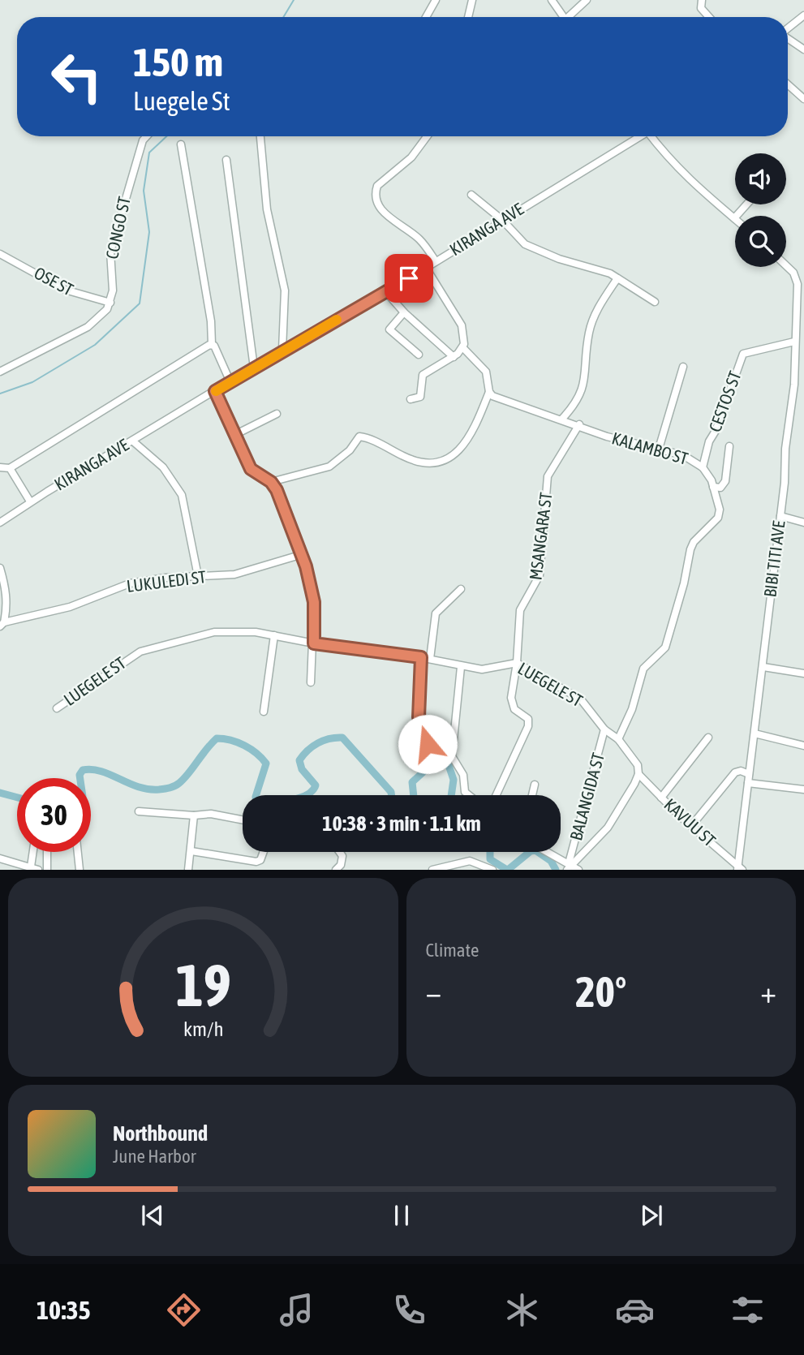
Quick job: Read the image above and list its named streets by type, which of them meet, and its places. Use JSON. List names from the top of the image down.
{
  "streets": {
    "street": [
      "CONGO ST",
      "KIRANGA AVE",
      "OSE ST",
      "CESTOS ST",
      "KALAMBO ST",
      "MSANGARA ST",
      "BIBI TITI AVE",
      "LUKULEDI ST",
      "LUEGELE ST",
      "BALANGIDA ST",
      "KAVUU ST"
    ]
  },
  "crossings": [
    ["CONGO ST", "OSE ST"],
    ["CESTOS ST", "KALAMBO ST"],
    ["CESTOS ST", "BIBI TITI AVE"],
    ["KALAMBO ST", "MSANGARA ST"],
    ["KALAMBO ST", "LUEGELE ST"],
    ["MSANGARA ST", "LUEGELE ST"],
    ["BIBI TITI AVE", "KAVUU ST"],
    ["LUEGELE ST", "BALANGIDA ST"],
    ["LUEGELE ST", "KAVUU ST"]
  ],
  "page": {
    "turn": ["150 m", "Luegele St"],
    "limit": "30",
    "trip": "10:38 · 3 min · 1.1 km",
    "tile": "Climate",
    "heat": ["−", "20°", "+"],
    "song": ["Northbound", "June Harbor"],
    "tabs": "10:35",
    "gauge": ["19", "km/h"]
  }
}
